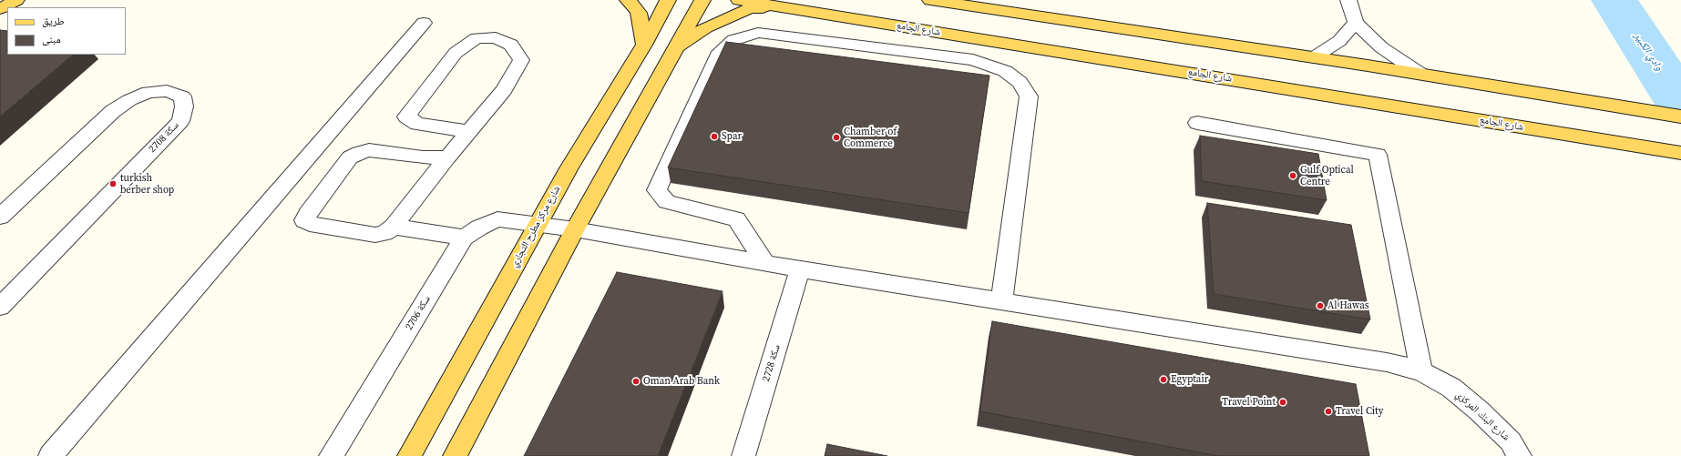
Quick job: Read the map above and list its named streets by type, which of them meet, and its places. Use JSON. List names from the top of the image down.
{
  "streets": {
    "main road": ["شارع الجامع", "شارع مركز مطرح التجاري"],
    "street": [
      "سكة 2708",
      "سكة 2706",
      "سكة 2728",
      "شارع البنك المركزي"
    ]
  },
  "crossings": [
    ["شارع مركز مطرح التجاري", "سكة 2706"],
    ["سكة 2706", "سكة 2728"],
    ["سكة 2706", "شارع البنك المركزي"]
  ],
  "water": ["وادي الكبير"],
  "places": [
    "Spar",
    "Chamber of Commerce",
    "Gulf Optical Centre",
    "turkish berber shop",
    "Al Hawas",
    "Egyptair",
    "Oman Arab Bank",
    "Travel Point",
    "Travel City"
  ],
  "legend": ["طريق", "مبنى"]
}
